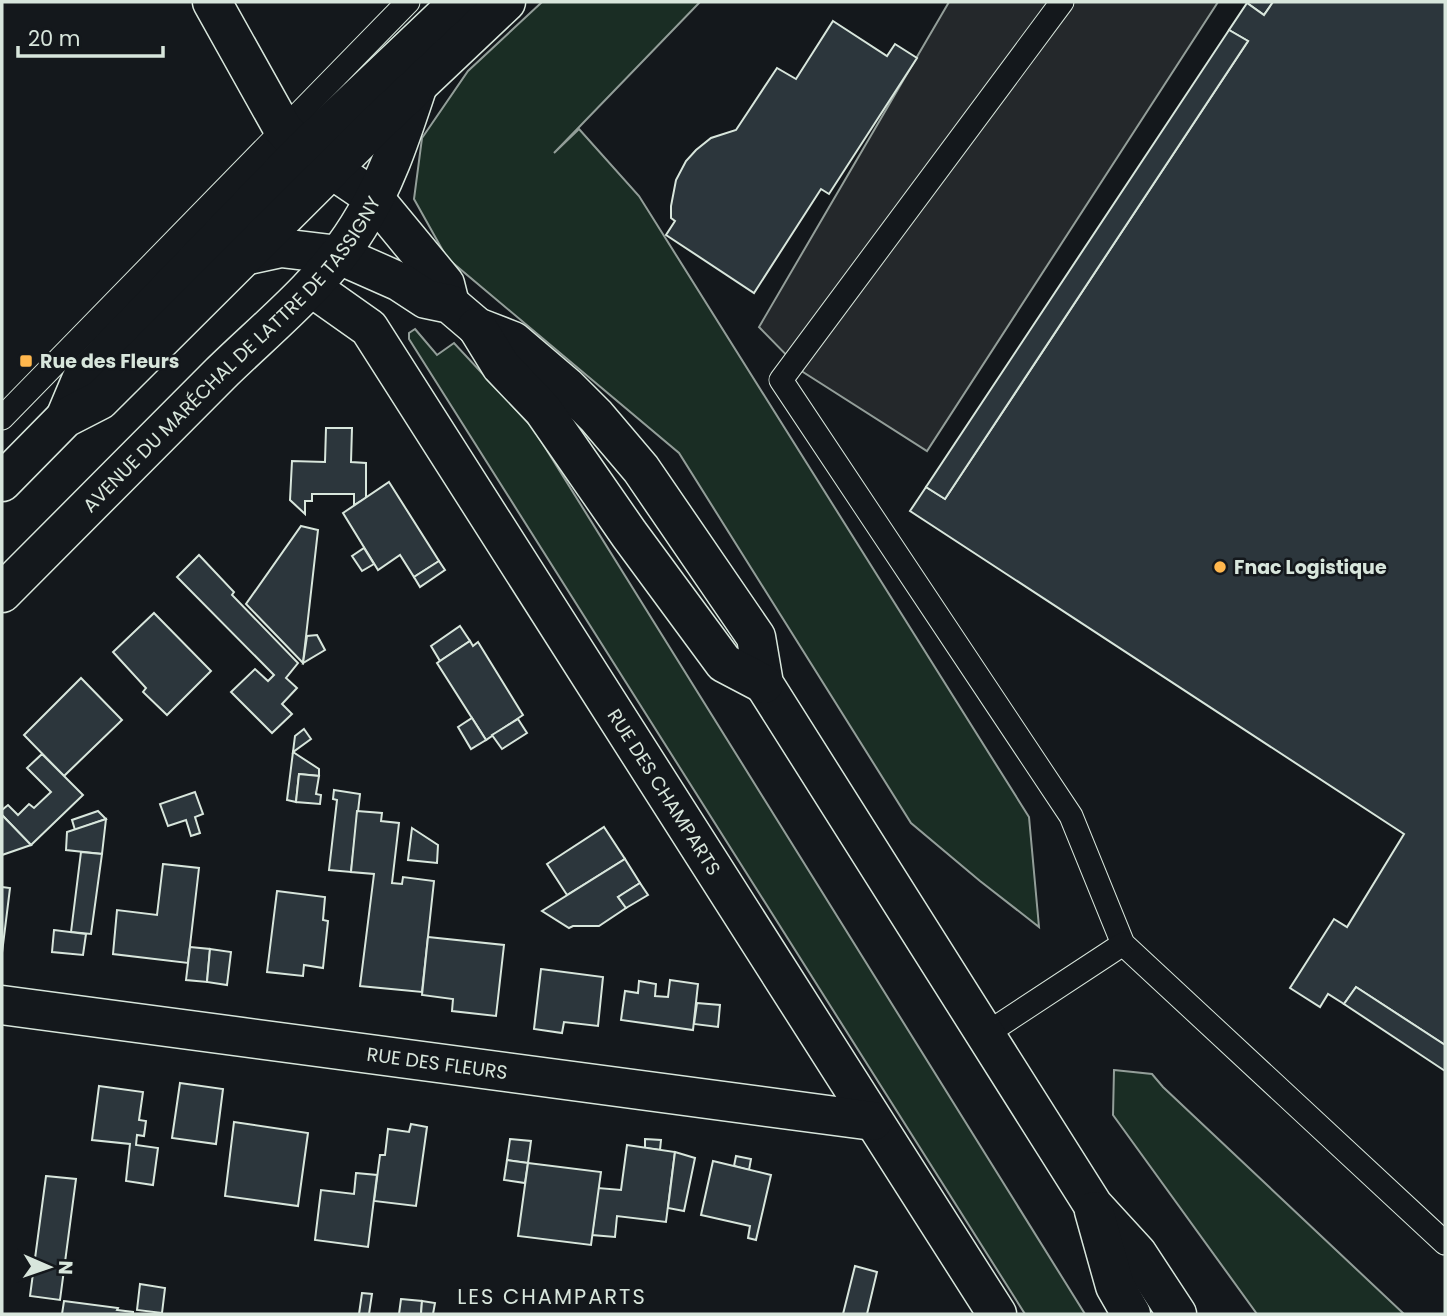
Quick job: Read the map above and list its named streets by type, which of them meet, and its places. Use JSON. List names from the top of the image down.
{
  "streets": {
    "street": ["AVENUE DU MARÉCHAL DE LATTRE DE TASSIGNY", "RUE DES CHAMPARTS", "RUE DES FLEURS"]
  },
  "crossings": [
    ["AVENUE DU MARÉCHAL DE LATTRE DE TASSIGNY", "RUE DES CHAMPARTS"],
    ["RUE DES CHAMPARTS", "RUE DES FLEURS"]
  ],
  "districts": ["LES CHAMPARTS"],
  "places": {
    "transit": ["Rue des Fleurs"],
    "other": ["Fnac Logistique"]
  },
  "scale_bar": "20 m",
  "north": "right"
}
